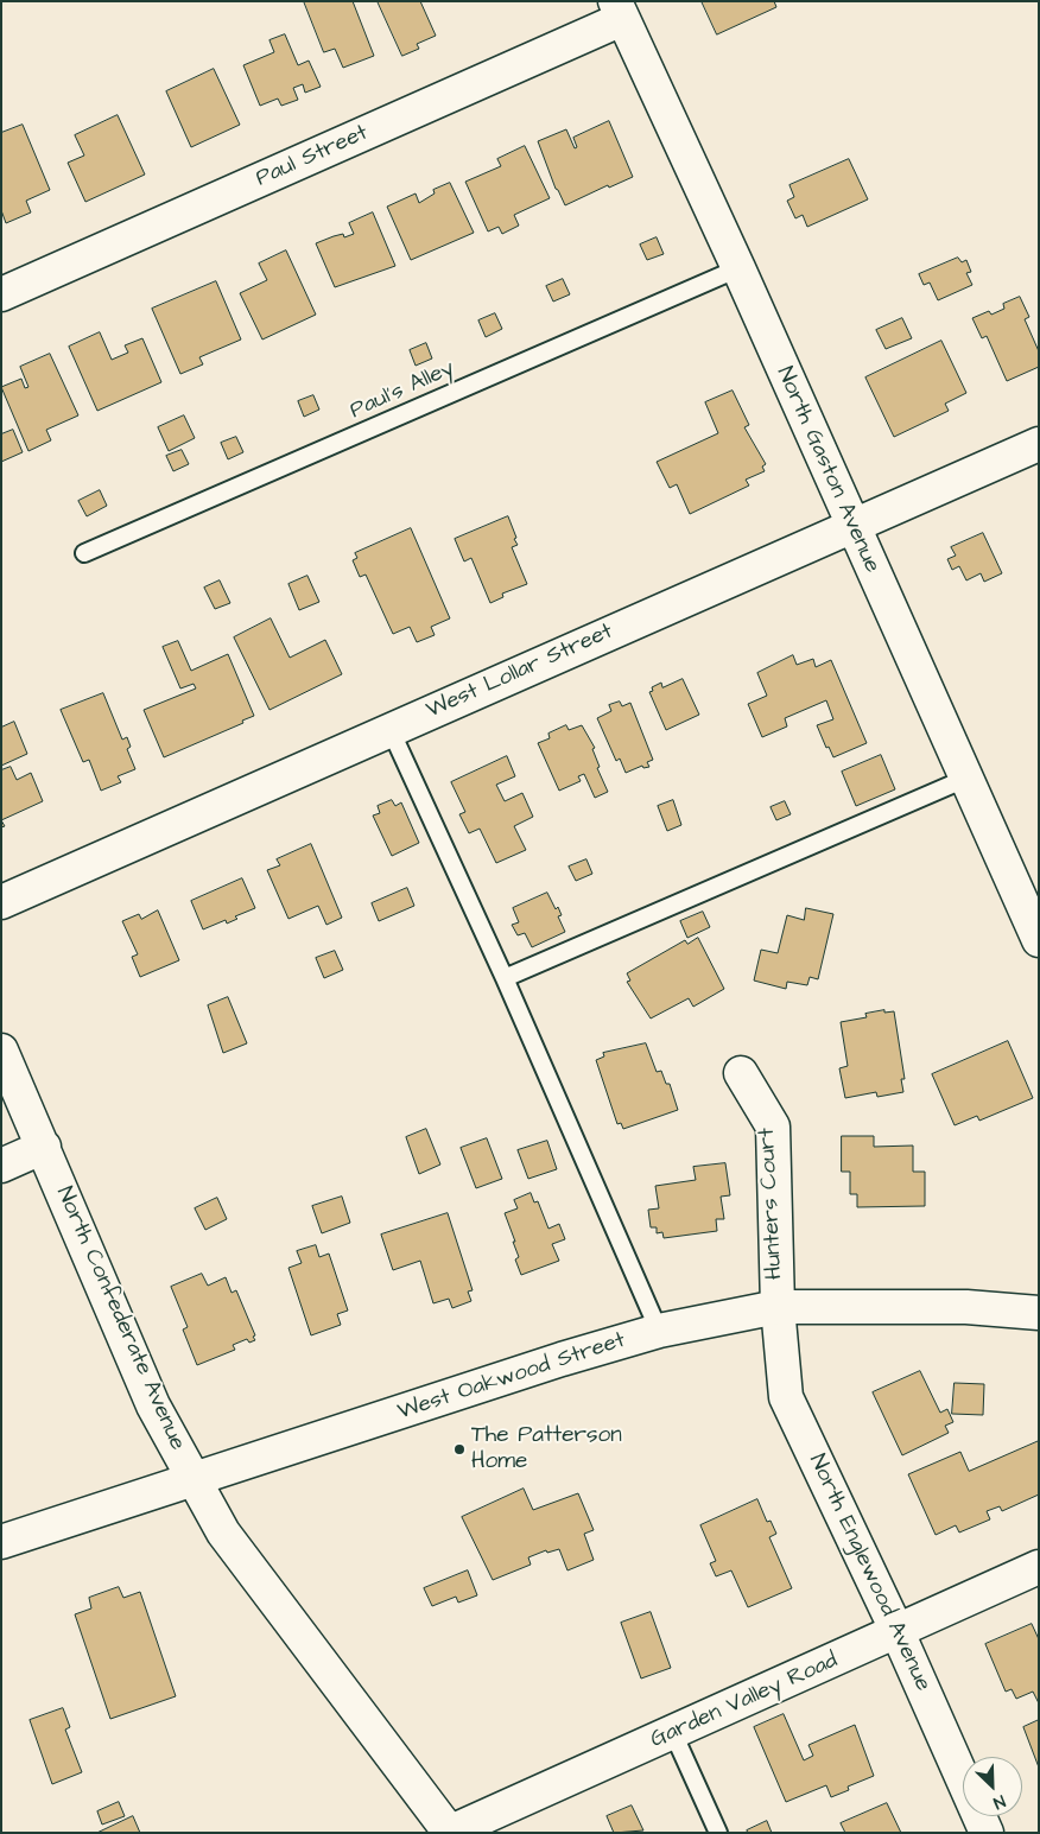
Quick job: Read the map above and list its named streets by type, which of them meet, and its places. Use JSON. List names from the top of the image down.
{
  "streets": {
    "street": [
      "Paul Street",
      "North Gaston Avenue",
      "West Lollar Street",
      "Hunters Court",
      "North Confederate Avenue",
      "West Oakwood Street",
      "North Englewood Avenue",
      "Garden Valley Road"
    ],
    "lane": ["Paul's Alley"]
  },
  "crossings": [
    ["Paul Street", "North Gaston Avenue"],
    ["Paul's Alley", "North Gaston Avenue"],
    ["North Gaston Avenue", "West Lollar Street"],
    ["Hunters Court", "West Oakwood Street"],
    ["Hunters Court", "North Englewood Avenue"],
    ["North Confederate Avenue", "West Oakwood Street"],
    ["North Confederate Avenue", "Garden Valley Road"],
    ["West Oakwood Street", "North Englewood Avenue"],
    ["North Englewood Avenue", "Garden Valley Road"]
  ],
  "places": ["The Patterson Home"],
  "north": "bottom right"
}
